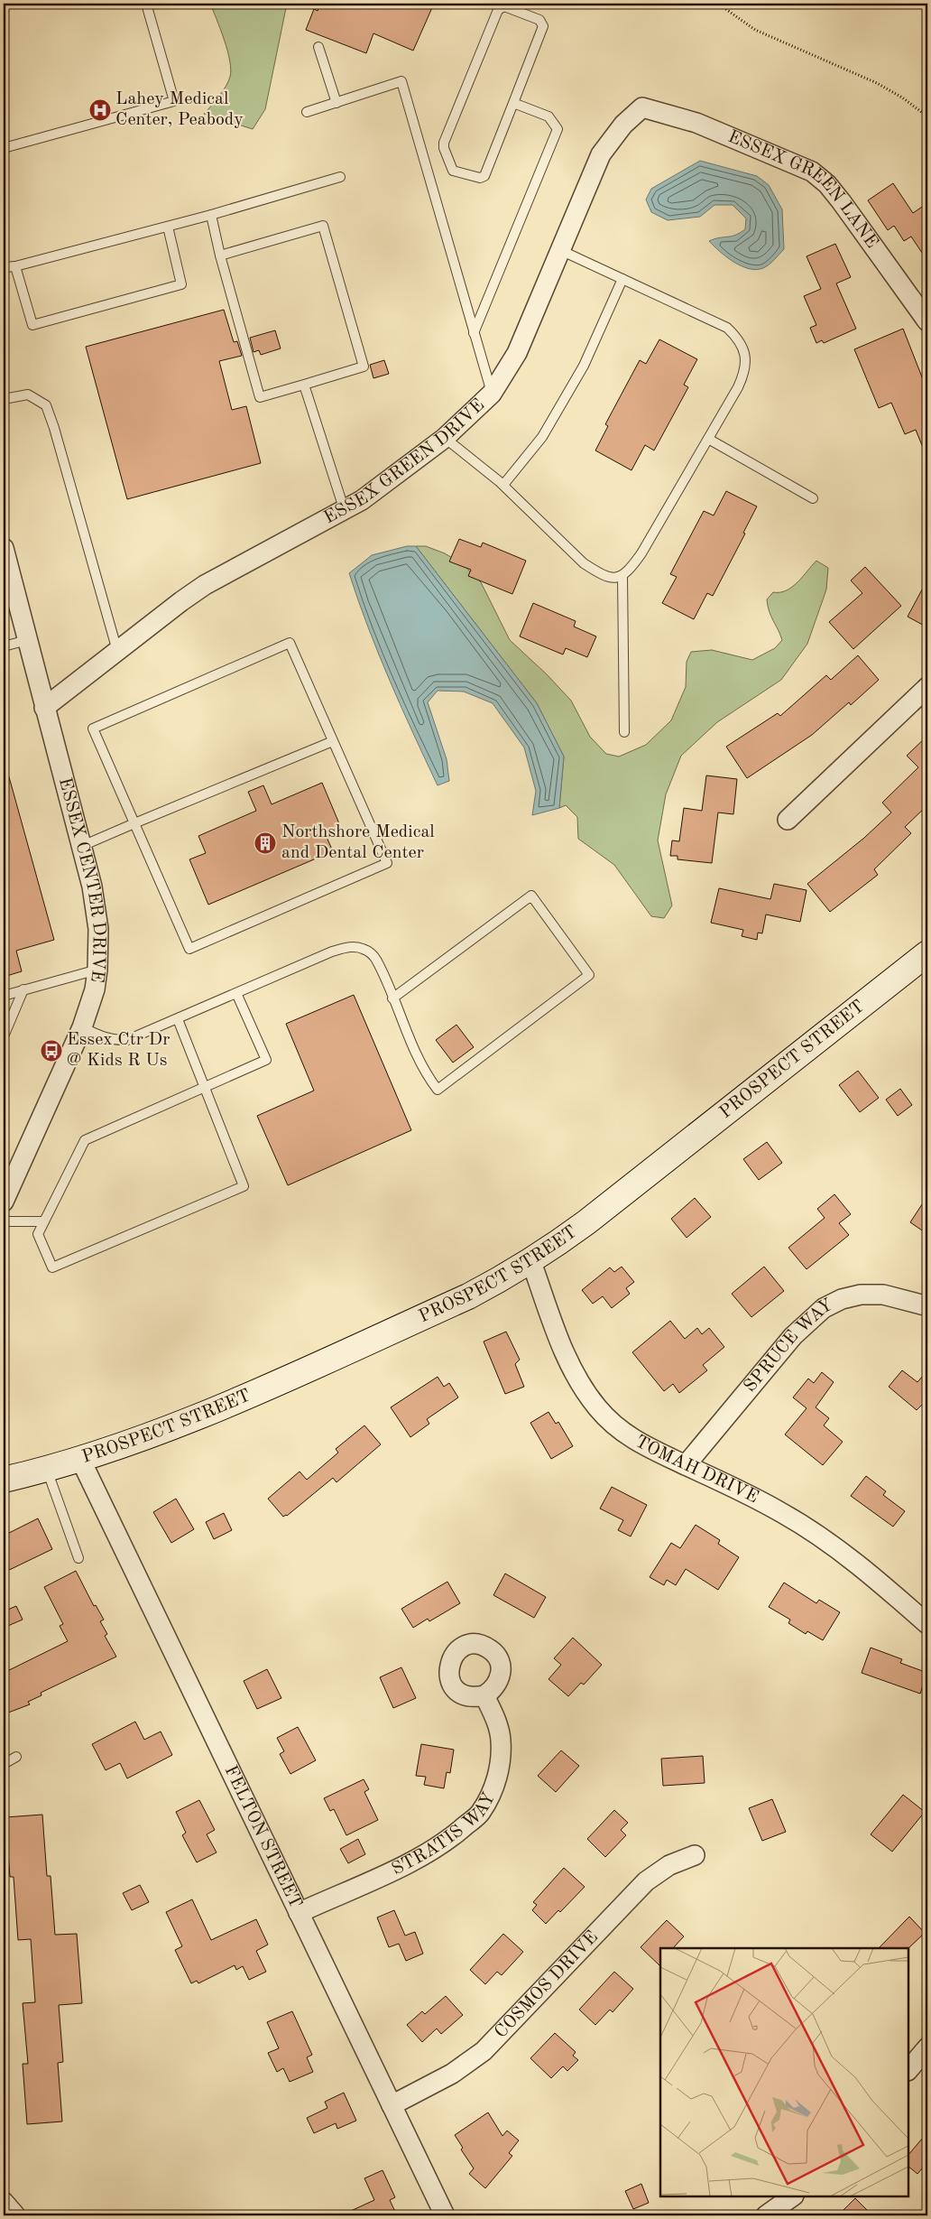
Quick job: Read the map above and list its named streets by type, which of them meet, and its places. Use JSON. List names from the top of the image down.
{
  "streets": {
    "street": [
      "ESSEX GREEN LANE",
      "ESSEX GREEN DRIVE",
      "ESSEX CENTER DRIVE",
      "PROSPECT STREET",
      "SPRUCE WAY",
      "TOMAH DRIVE",
      "STRATIS WAY",
      "FELTON STREET",
      "COSMOS DRIVE"
    ]
  },
  "crossings": [
    ["ESSEX GREEN LANE", "ESSEX GREEN DRIVE"],
    ["ESSEX GREEN DRIVE", "ESSEX CENTER DRIVE"],
    ["PROSPECT STREET", "TOMAH DRIVE"],
    ["PROSPECT STREET", "FELTON STREET"],
    ["SPRUCE WAY", "TOMAH DRIVE"],
    ["STRATIS WAY", "FELTON STREET"],
    ["FELTON STREET", "COSMOS DRIVE"]
  ],
  "places": {
    "hospital": ["Lahey Medical Center, Peabody"],
    "building": ["Northshore Medical and Dental Center"],
    "bus stop": ["Essex Ctr Dr @ Kids R Us"]
  }
}
